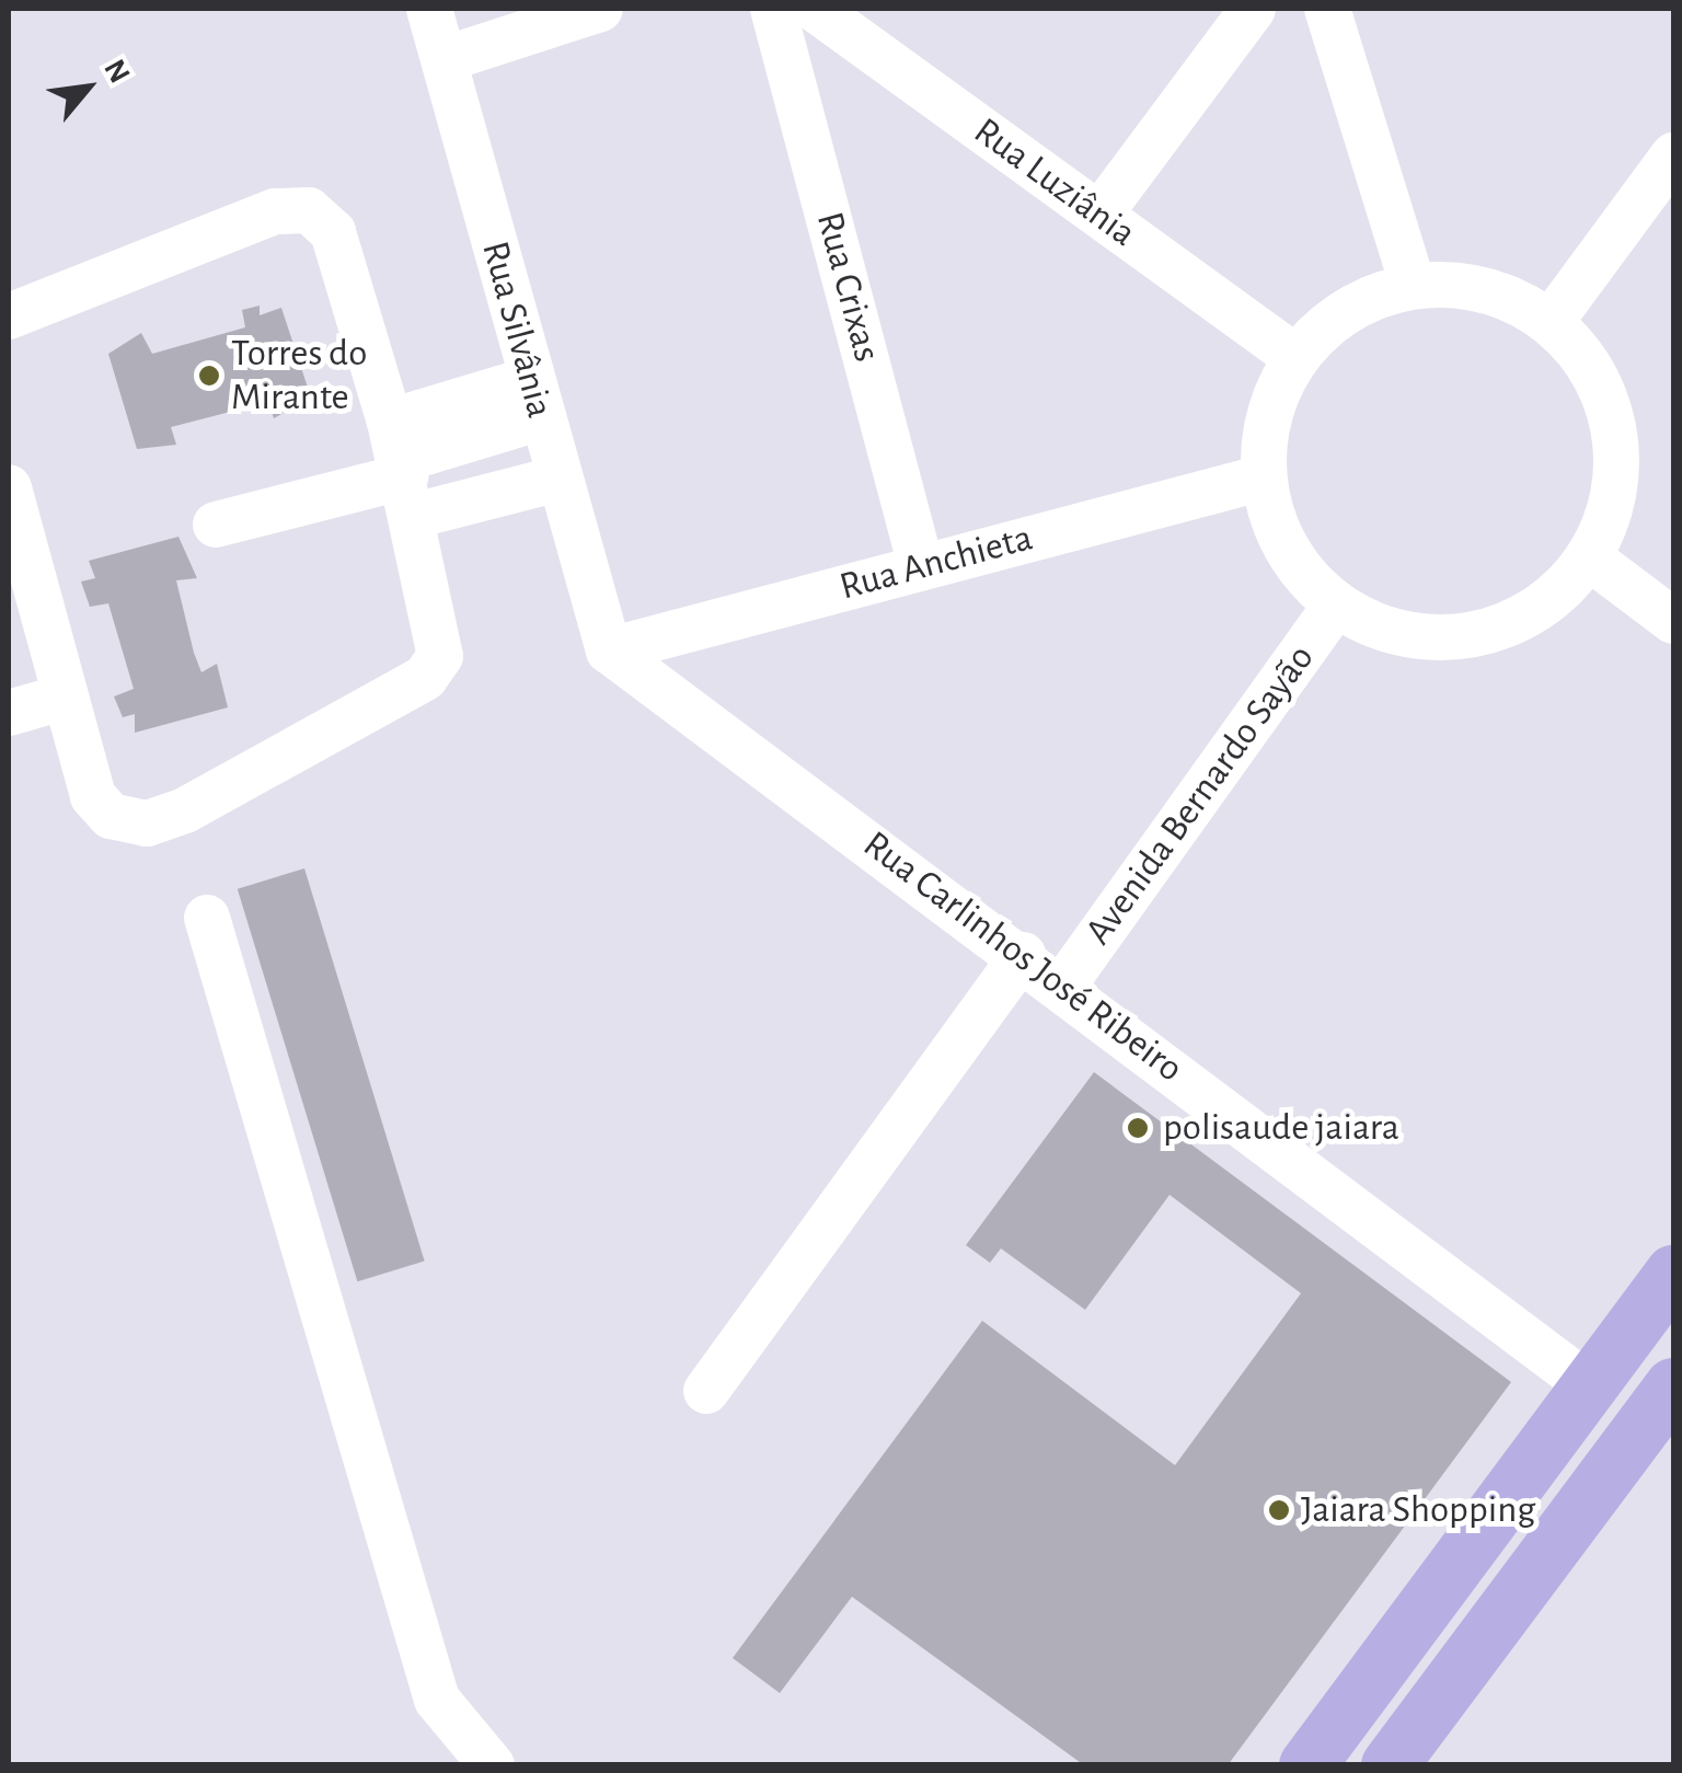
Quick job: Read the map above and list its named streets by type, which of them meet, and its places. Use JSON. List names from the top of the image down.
{
  "streets": {
    "street": [
      "Rua Luziânia",
      "Rua Crixas",
      "Rua Silvânia",
      "Rua Anchieta",
      "Avenida Bernardo Sayão",
      "Rua Carlinhos José Ribeiro"
    ]
  },
  "crossings": [
    ["Rua Luziânia", "Rua Anchieta"],
    ["Rua Luziânia", "Avenida Bernardo Sayão"],
    ["Rua Crixas", "Rua Anchieta"],
    ["Rua Silvânia", "Rua Anchieta"],
    ["Rua Silvânia", "Rua Carlinhos José Ribeiro"],
    ["Rua Anchieta", "Avenida Bernardo Sayão"],
    ["Rua Anchieta", "Rua Carlinhos José Ribeiro"],
    ["Avenida Bernardo Sayão", "Rua Carlinhos José Ribeiro"]
  ],
  "places": ["Torres do Mirante", "polisaude jaiara", "Jaiara Shopping"],
  "north": "top right"
}
